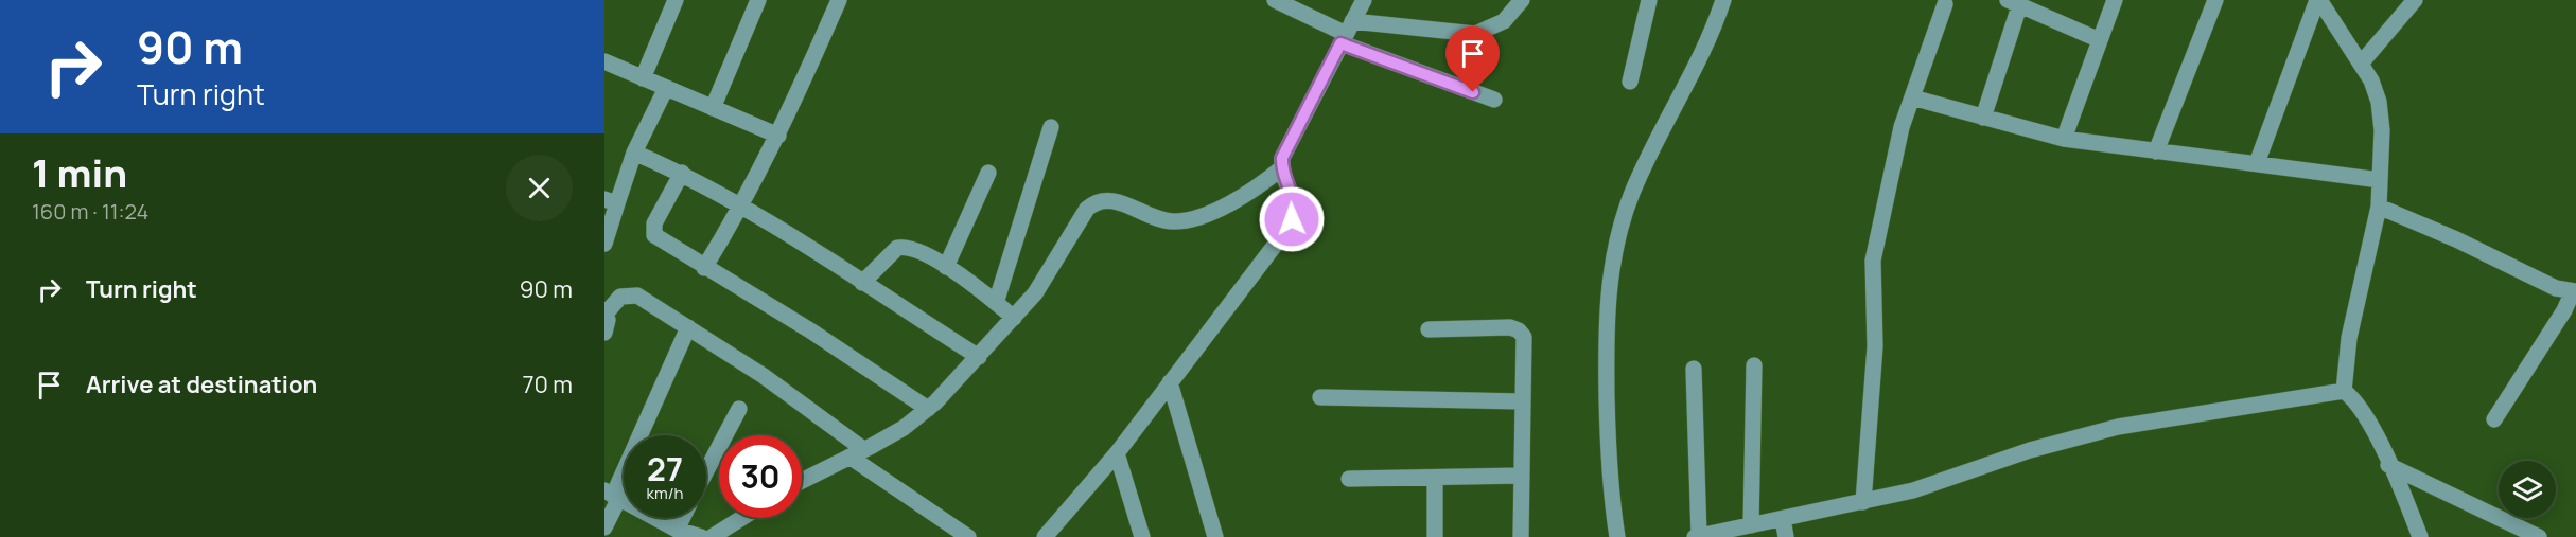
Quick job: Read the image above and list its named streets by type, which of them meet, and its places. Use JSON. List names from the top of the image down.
{
  "page": {
    "turn": ["90 m", "Turn right"],
    "heading": ["1 min", "160 m · 11:24"],
    "list": [
      {
        "name": "Turn right",
        "value": "90 m"
      },
      {
        "name": "Arrive at destination",
        "value": "70 m"
      }
    ],
    "speed": "27 km/h",
    "limit": "30"
  }
}
